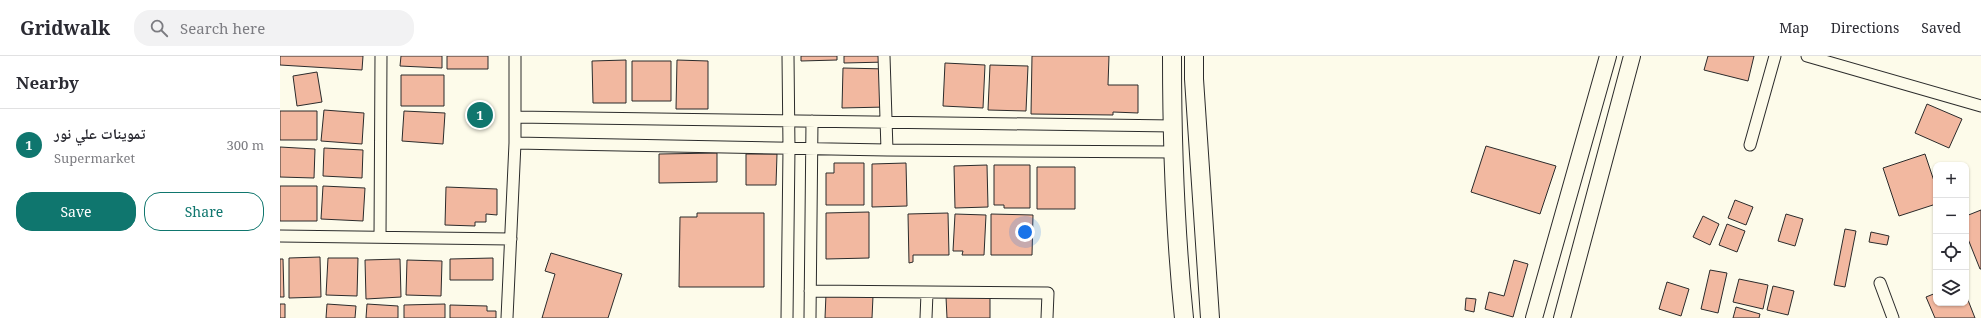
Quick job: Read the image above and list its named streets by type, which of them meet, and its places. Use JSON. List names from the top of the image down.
{
  "page": {
    "header": "Gridwalk",
    "search": "Search here",
    "nav": ["Map", "Directions", "Saved"],
    "heading": "Nearby",
    "pins": "1",
    "list": [
      {
        "mark": "1",
        "name": "تموينات علي نور",
        "note": "Supermarket",
        "value": "300 m"
      }
    ],
    "map_buttons": ["+", "−"],
    "buttons": ["Save", "Share"]
  }
}
